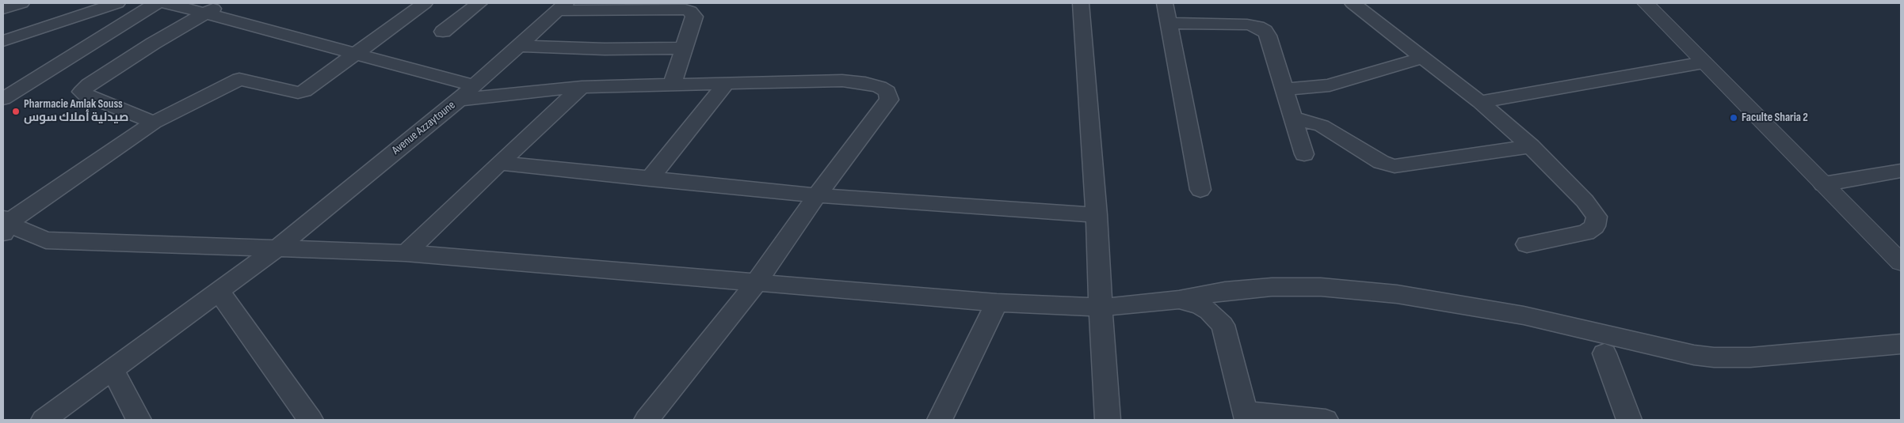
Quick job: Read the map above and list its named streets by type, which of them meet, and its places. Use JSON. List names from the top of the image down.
{
  "streets": {
    "street": ["Avenue Azzaytoune"]
  },
  "places": ["Pharmacie Amlak Souss صيدلية أملاك سوس", "Faculte Sharia 2"]
}
